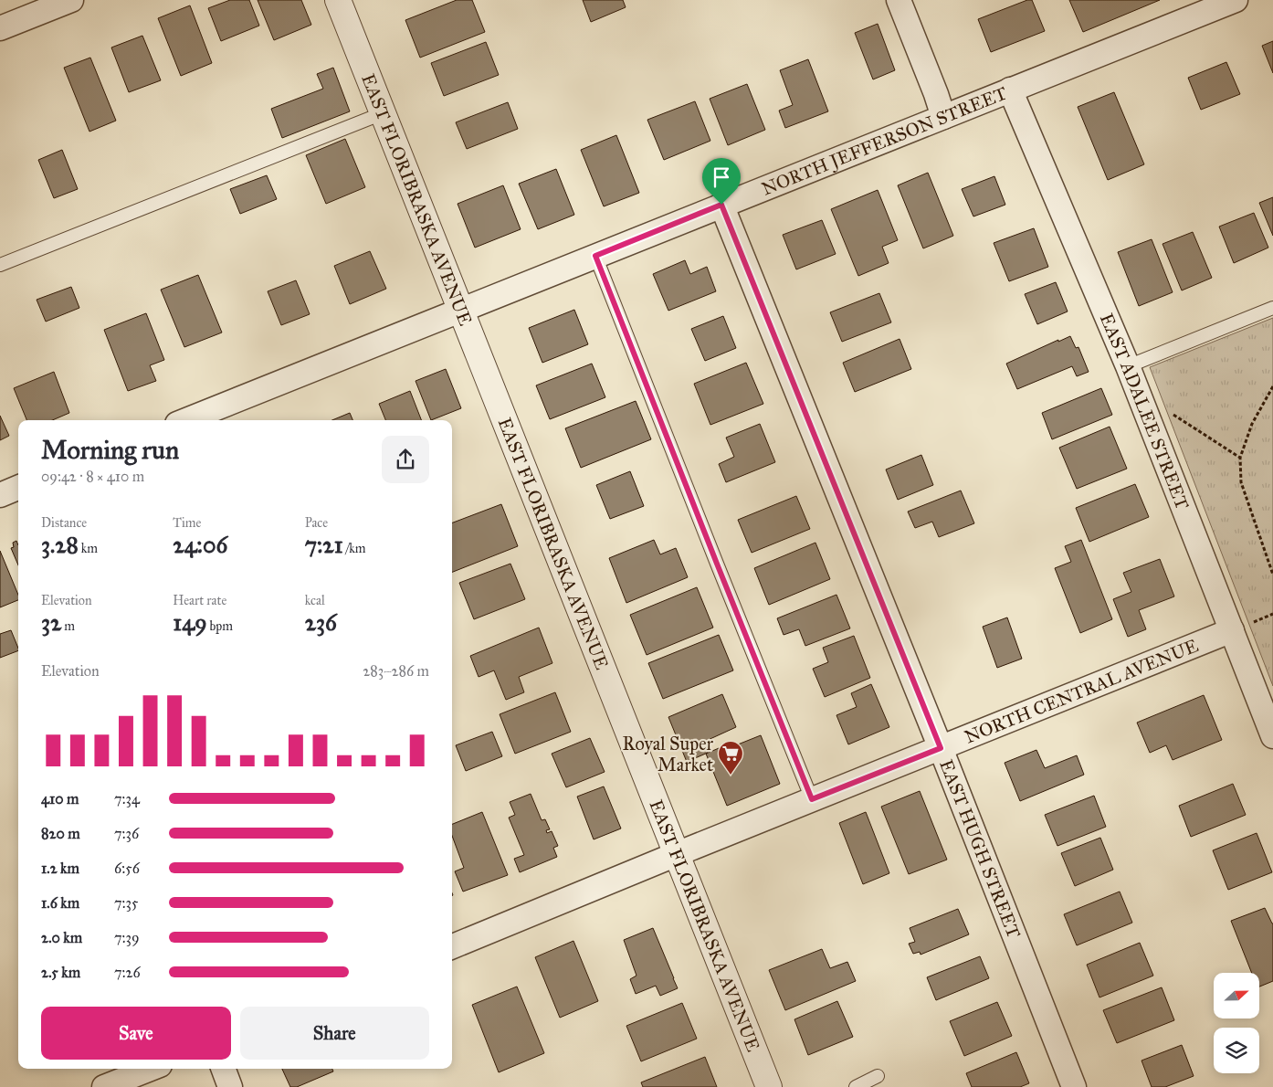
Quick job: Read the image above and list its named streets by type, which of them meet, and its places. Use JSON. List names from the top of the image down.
{
  "streets": {
    "street": [
      "NORTH JEFFERSON STREET",
      "EAST FLORIBRASKA AVENUE",
      "EAST ADALEE STREET",
      "NORTH CENTRAL AVENUE",
      "EAST HUGH STREET"
    ]
  },
  "crossings": [
    ["NORTH JEFFERSON STREET", "EAST FLORIBRASKA AVENUE"],
    ["NORTH JEFFERSON STREET", "EAST ADALEE STREET"],
    ["NORTH JEFFERSON STREET", "EAST HUGH STREET"],
    ["EAST FLORIBRASKA AVENUE", "NORTH CENTRAL AVENUE"],
    ["EAST ADALEE STREET", "NORTH CENTRAL AVENUE"],
    ["NORTH CENTRAL AVENUE", "EAST HUGH STREET"]
  ],
  "places": {
    "supermarket": ["Royal Super Market"]
  },
  "north": "right",
  "page": {
    "heading": ["Morning run", "09:42 · 8 × 410 m"],
    "stats": [
      ["Distance", "3.28 km"],
      ["Time", "24:06"],
      ["Pace", "7:21 /km"],
      ["Elevation", "32 m"],
      ["Heart rate", "149 bpm"],
      ["kcal", "236"]
    ],
    "chart": ["Elevation", "283–286 m"],
    "list": [
      {
        "name": "410 m",
        "note": "7:34"
      },
      {
        "name": "820 m",
        "note": "7:36"
      },
      {
        "name": "1.2 km",
        "note": "6:56"
      },
      {
        "name": "1.6 km",
        "note": "7:35"
      },
      {
        "name": "2.0 km",
        "note": "7:39"
      },
      {
        "name": "2.5 km",
        "note": "7:26"
      }
    ],
    "buttons": ["Save", "Share"]
  }
}
